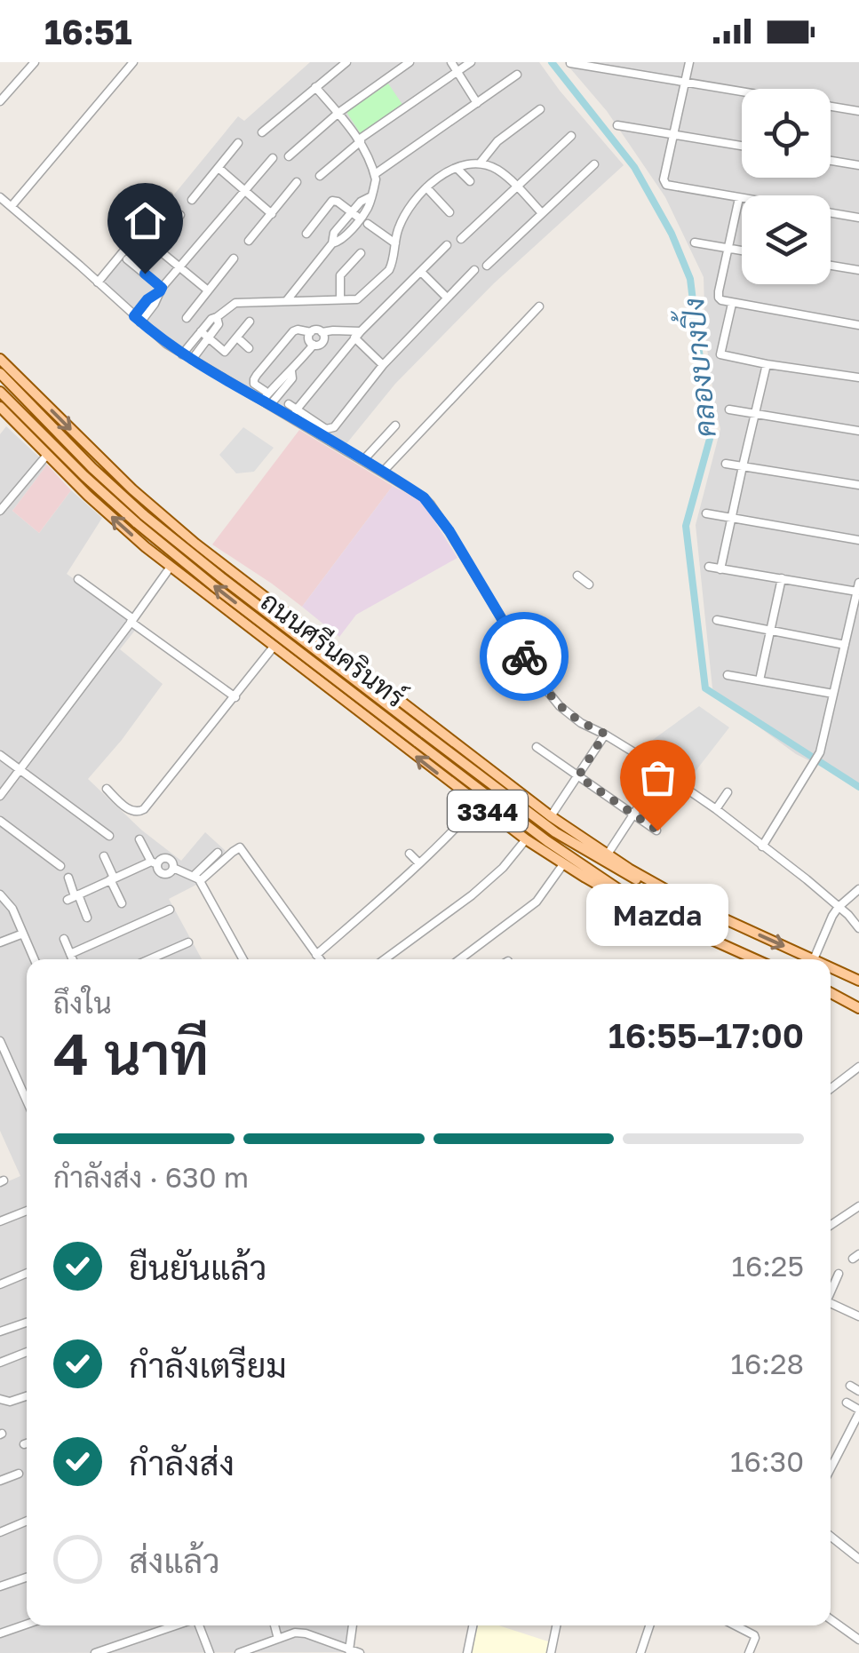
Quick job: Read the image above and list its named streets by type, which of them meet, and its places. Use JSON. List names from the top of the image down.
{
  "streets": {
    "main road": ["ถนนศรีนครินทร์", "3344"]
  },
  "water": ["คลองบางปิ้ง"],
  "places": ["Mazda"],
  "page": {
    "status": "16:51",
    "bubble": "Mazda",
    "heading": ["4 นาที", "ถึงใน", "16:55–17:00"],
    "bar": "กำลังส่ง · 630 m",
    "list": [
      ["ยืนยันแล้ว", "16:25"],
      ["กำลังเตรียม", "16:28"],
      ["กำลังส่ง", "16:30"],
      "ส่งแล้ว"
    ]
  }
}
